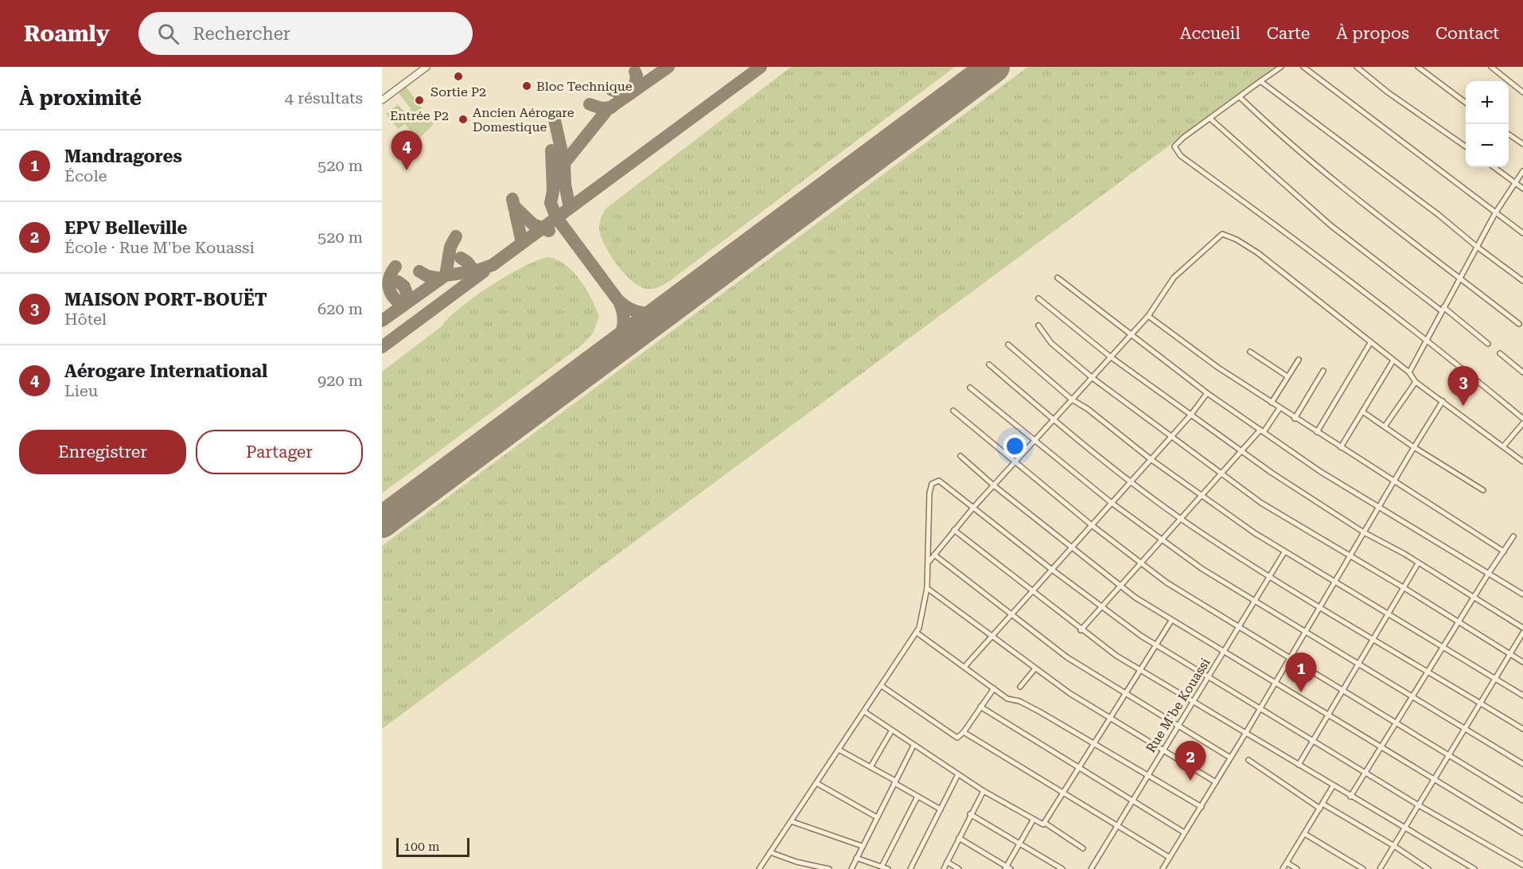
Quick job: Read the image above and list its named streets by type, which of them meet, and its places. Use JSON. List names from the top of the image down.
{
  "streets": {
    "street": ["Rue M'be Kouassi"]
  },
  "places": [
    "Sortie P2",
    "Bloc Technique",
    "Entrée P2",
    "Ancien Aérogare Domestique"
  ],
  "scale_bar": "100 m",
  "page": {
    "header": "Roamly",
    "search": "Rechercher",
    "nav": [
      "Accueil",
      "Carte",
      "À propos",
      "Contact"
    ],
    "heading": ["À proximité", "4 résultats"],
    "map_buttons": ["+", "−"],
    "list": [
      {
        "mark": "1",
        "name": "Mandragores",
        "note": "École",
        "value": "520 m"
      },
      {
        "mark": "2",
        "name": "EPV Belleville",
        "note": "École · Rue M'be Kouassi",
        "value": "520 m"
      },
      {
        "mark": "3",
        "name": "MAISON PORT-BOUËT",
        "note": "Hôtel",
        "value": "620 m"
      },
      {
        "mark": "4",
        "name": "Aérogare International",
        "note": "Lieu",
        "value": "920 m"
      }
    ],
    "pins": [
      "4",
      "3",
      "1",
      "2"
    ],
    "buttons": ["Enregistrer", "Partager"],
    "scale": "100 m"
  }
}
